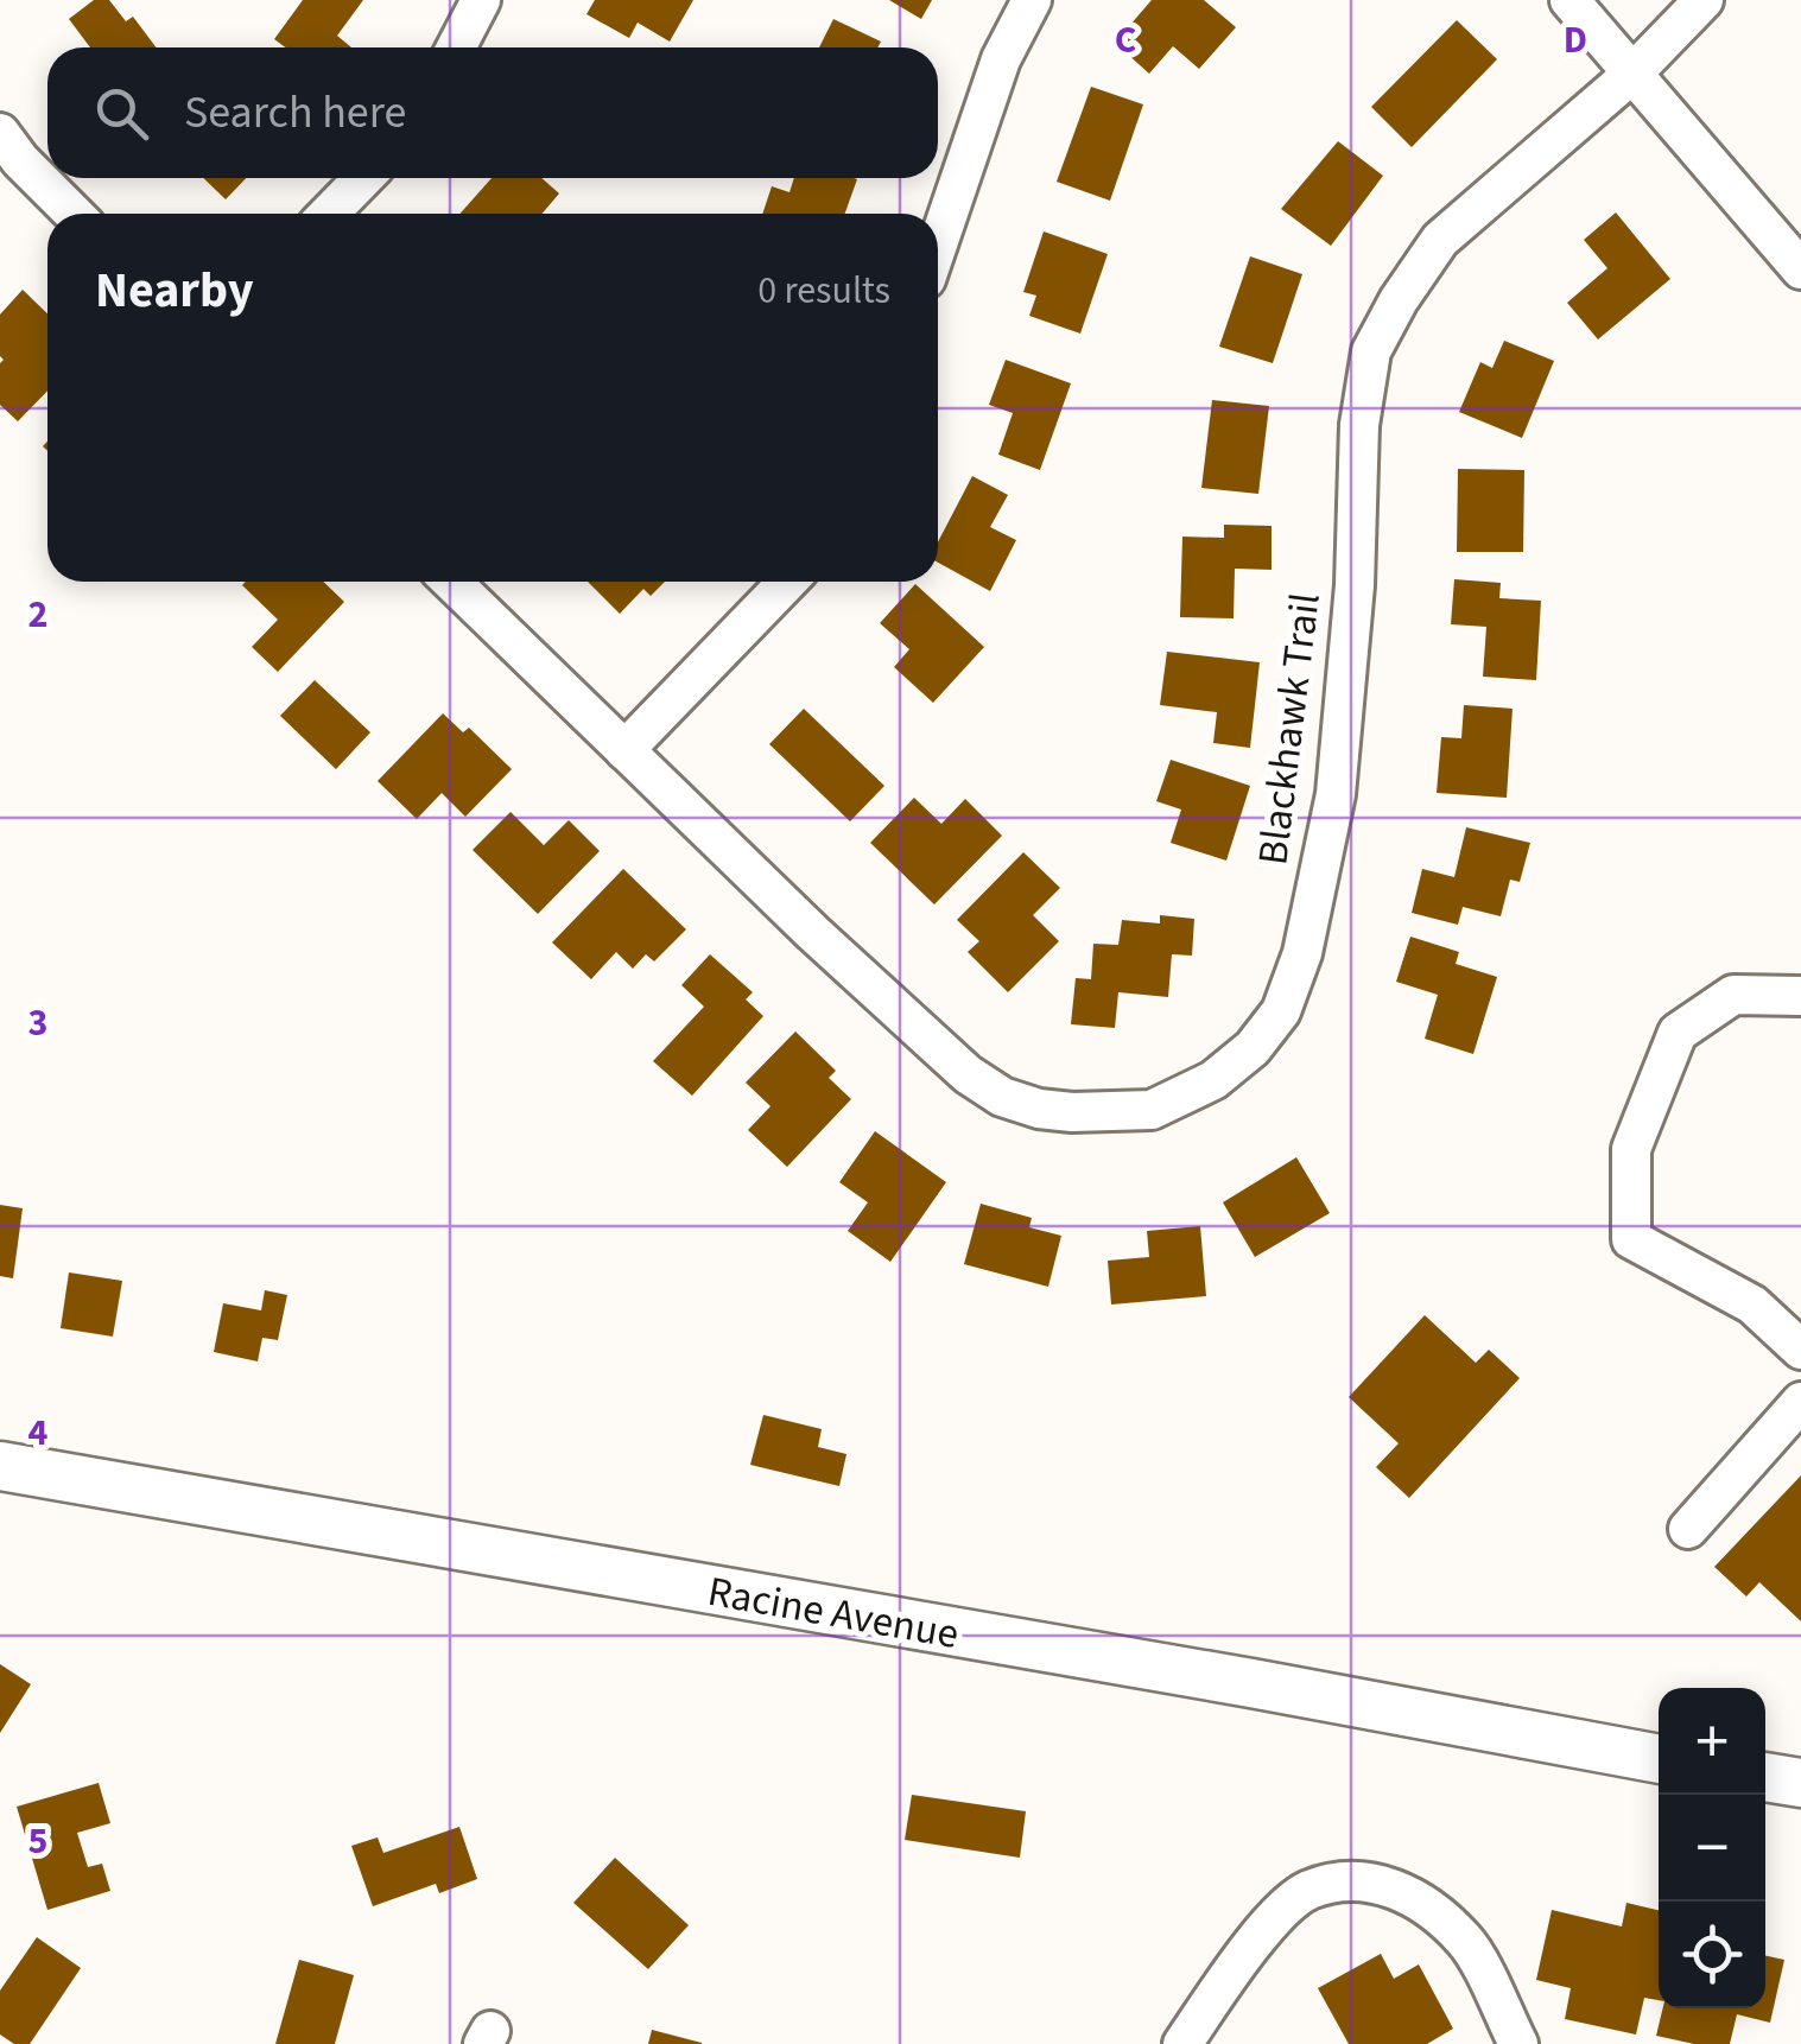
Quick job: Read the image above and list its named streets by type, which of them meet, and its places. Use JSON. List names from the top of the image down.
{
  "streets": {
    "main road": ["Racine Avenue"],
    "street": ["Blackhawk Trail"]
  },
  "page": {
    "search": "Search here",
    "heading": ["Nearby", "0 results"],
    "map_buttons": ["+", "−"]
  },
  "grid": {
    "columns": ["C", "D"],
    "rows": [
      "2",
      "3",
      "4",
      "5"
    ]
  }
}
